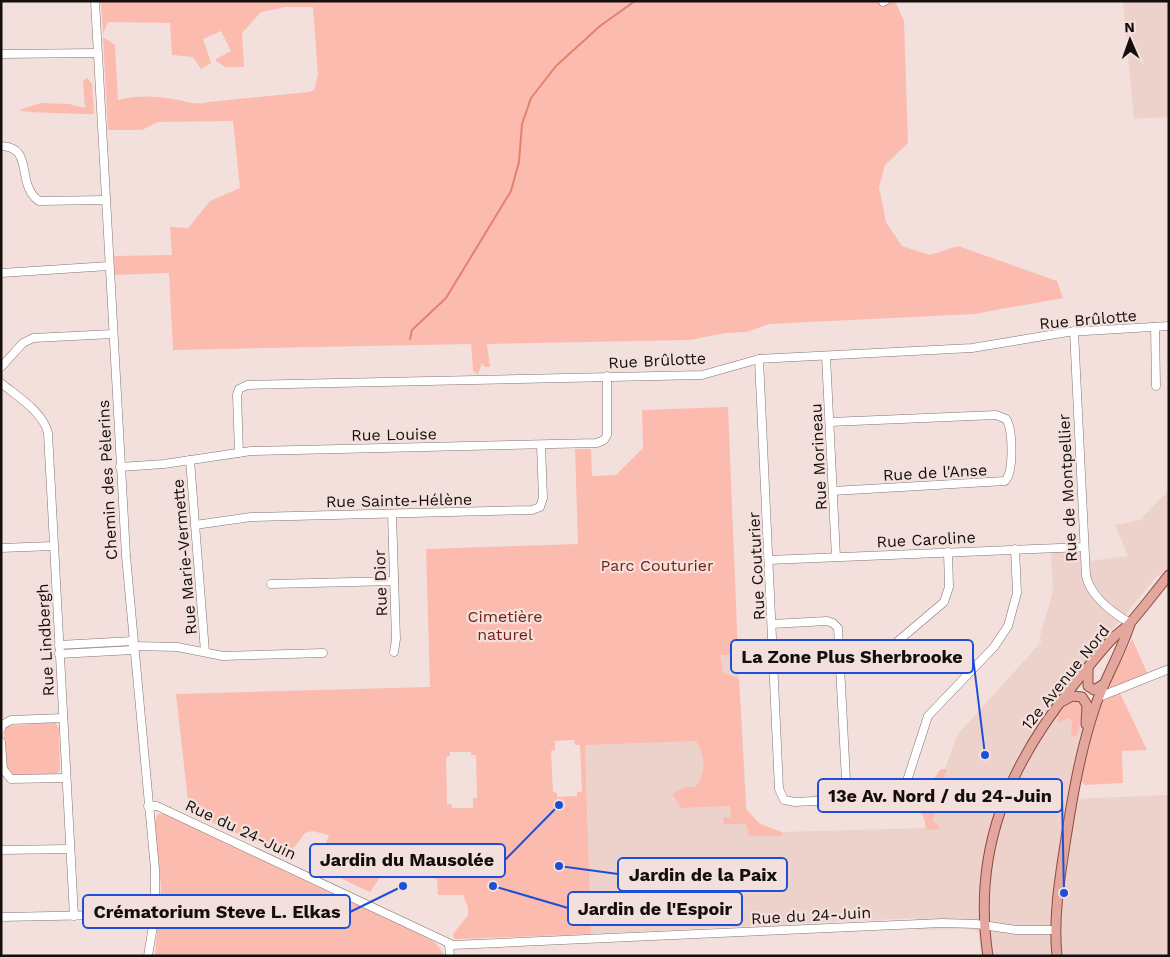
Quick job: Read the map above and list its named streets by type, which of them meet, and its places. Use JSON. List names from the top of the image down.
{
  "streets": {
    "main road": ["12e Avenue Nord"],
    "street": [
      "Rue Brûlotte",
      "Rue Louise",
      "Rue Morineau",
      "Rue de l'Anse",
      "Chemin des Pèlerins",
      "Rue de Montpellier",
      "Rue Sainte-Hélène",
      "Rue Caroline",
      "Rue Marie-Vermette",
      "Rue Couturier",
      "Rue Dior",
      "Rue Lindbergh",
      "Rue du 24-Juin"
    ]
  },
  "crossings": [
    ["Rue Brûlotte", "Rue Louise"],
    ["Rue Brûlotte", "Rue Morineau"],
    ["Rue Brûlotte", "Rue de Montpellier"],
    ["Rue Brûlotte", "Rue Couturier"],
    ["Rue Louise", "Chemin des Pèlerins"],
    ["Rue Louise", "Rue Sainte-Hélène"],
    ["Rue Louise", "Rue Marie-Vermette"],
    ["Rue Morineau", "Rue de l'Anse"],
    ["Rue Morineau", "Rue Caroline"],
    ["Chemin des Pèlerins", "Rue du 24-Juin"],
    ["Rue de Montpellier", "Rue Caroline"],
    ["Rue de Montpellier", "12e Avenue Nord"],
    ["Rue Sainte-Hélène", "Rue Marie-Vermette"],
    ["Rue Sainte-Hélène", "Rue Dior"],
    ["Rue Caroline", "Rue Couturier"],
    ["12e Avenue Nord", "Rue du 24-Juin"]
  ],
  "parks": ["Parc Couturier", "Cimetière naturel"],
  "places": [
    "La Zone Plus Sherbrooke",
    "Jardin du Mausolée",
    "Jardin de la Paix",
    "Crématorium Steve L. Elkas",
    "Jardin de l'Espoir",
    "13e Av. Nord / du 24-Juin"
  ],
  "north": "top"
}
